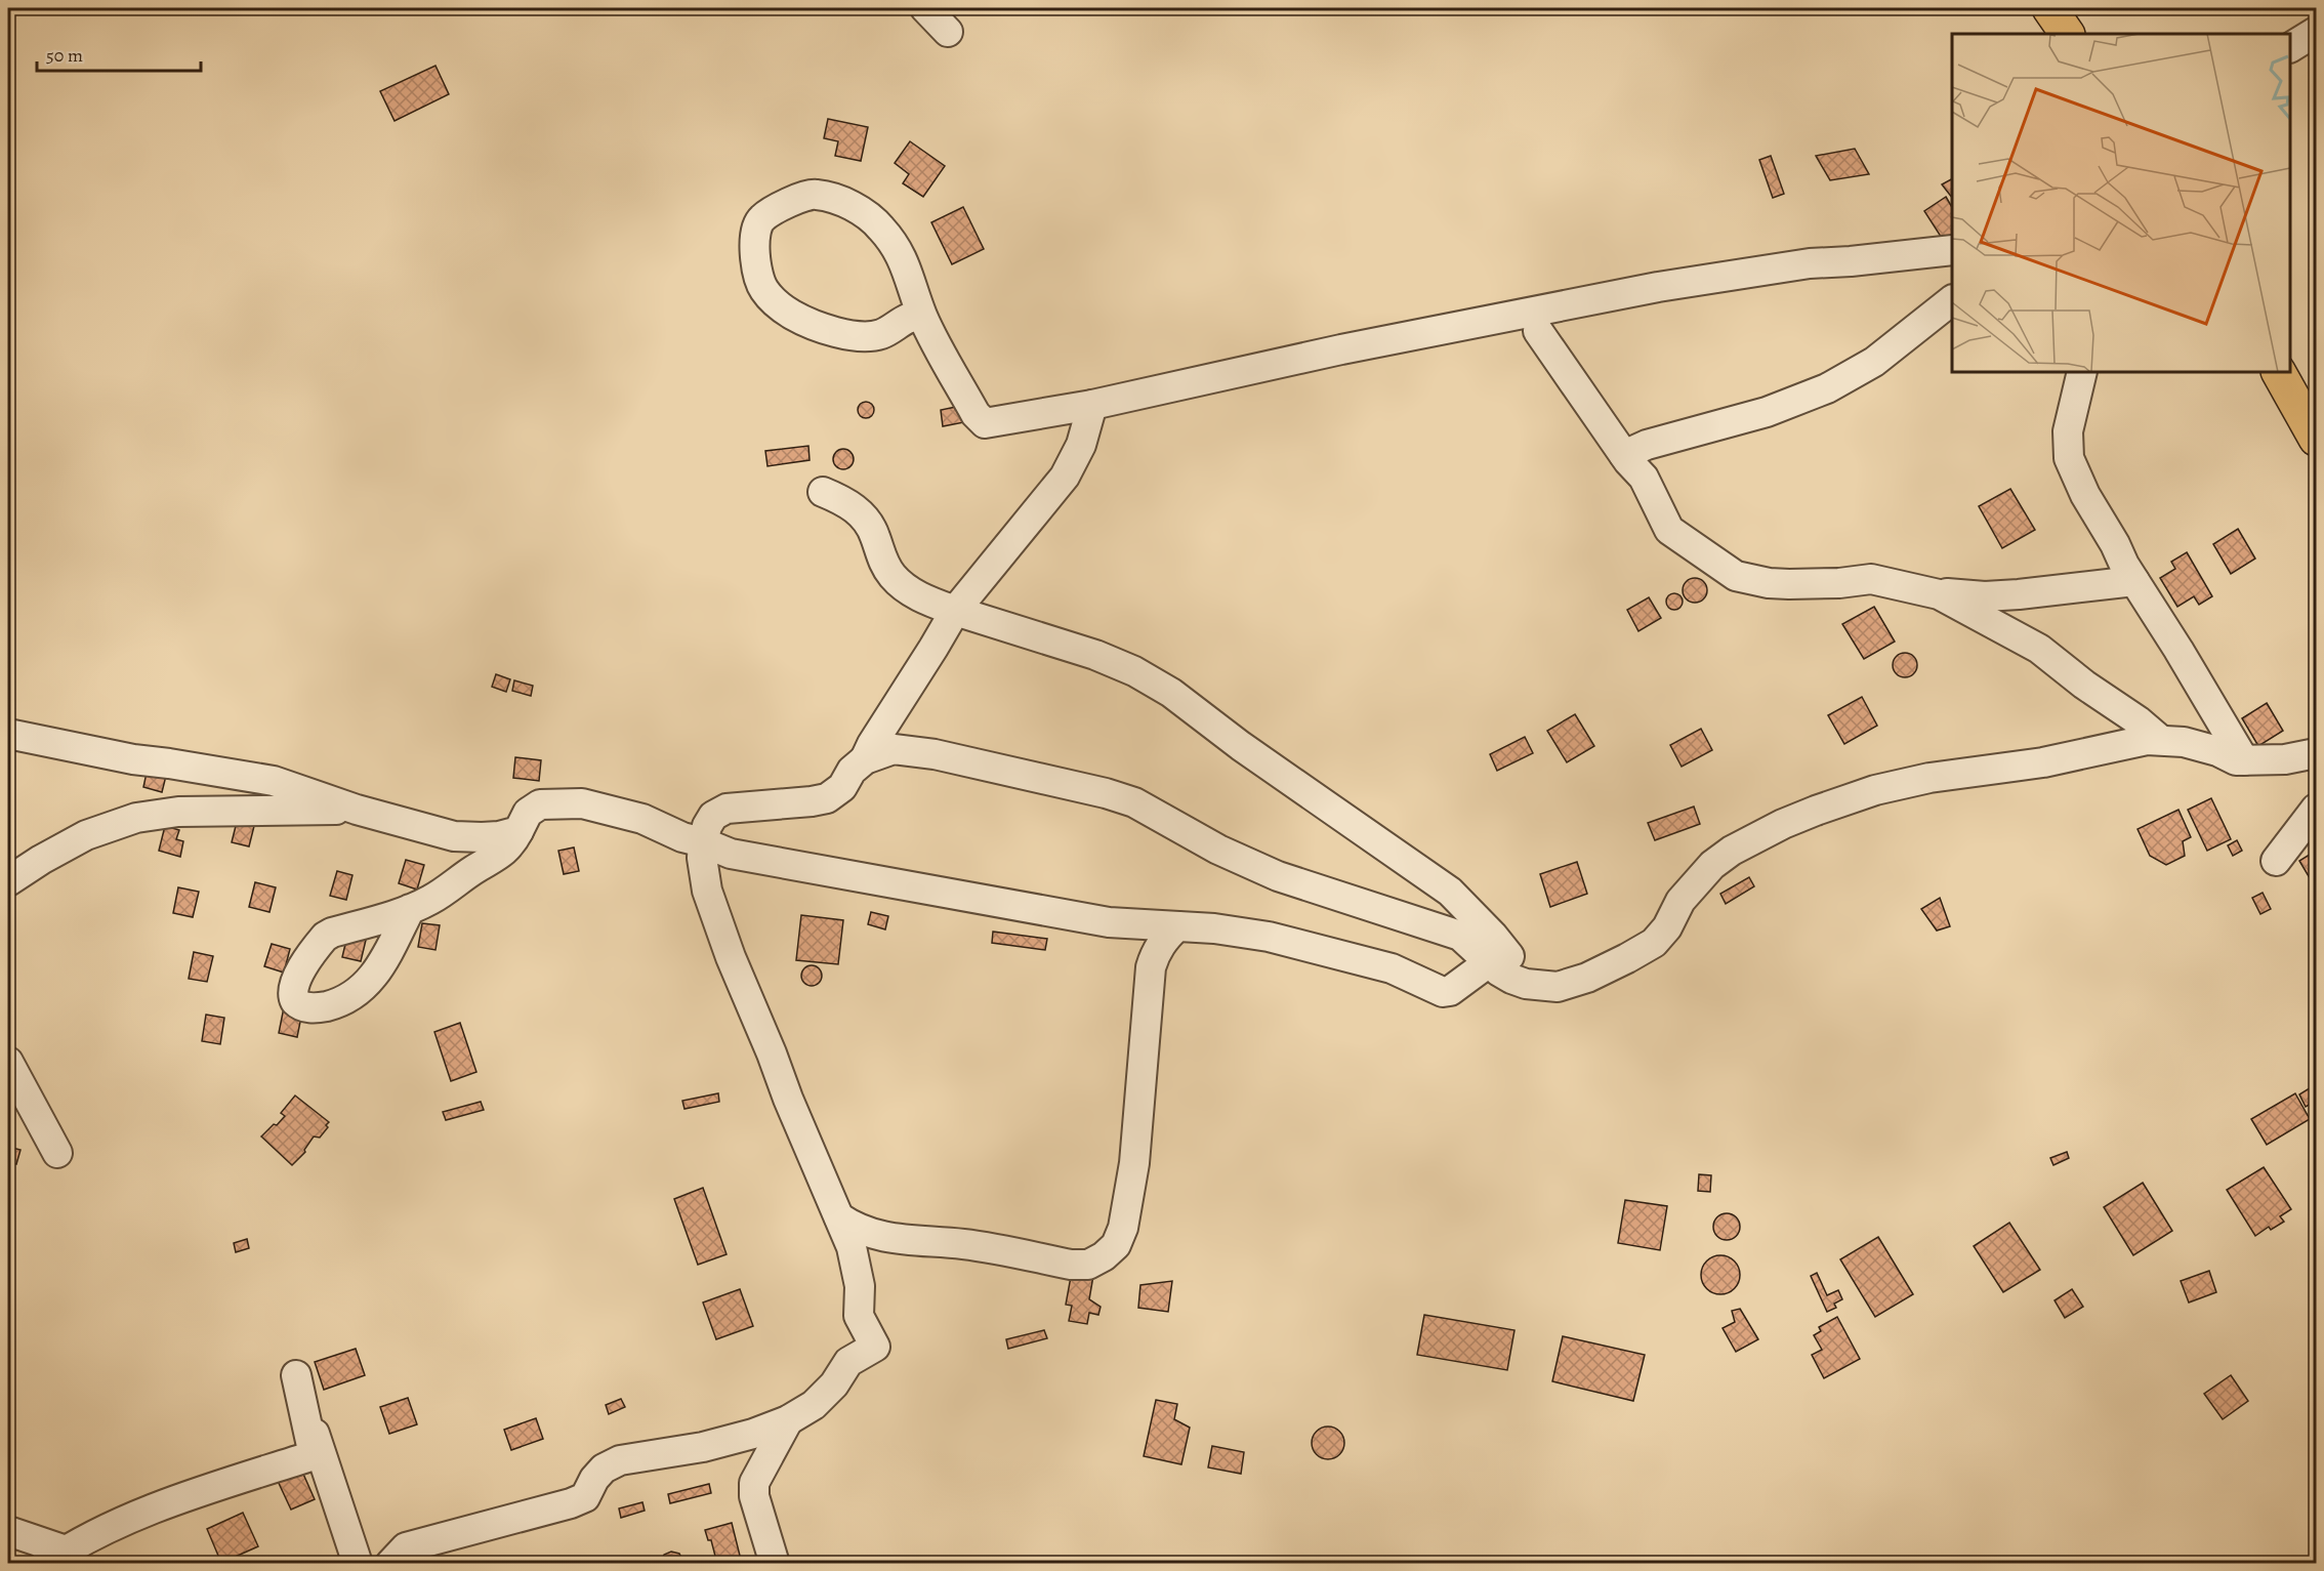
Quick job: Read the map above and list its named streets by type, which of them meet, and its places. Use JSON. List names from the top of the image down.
{
  "scale_bar": "50 m"
}
